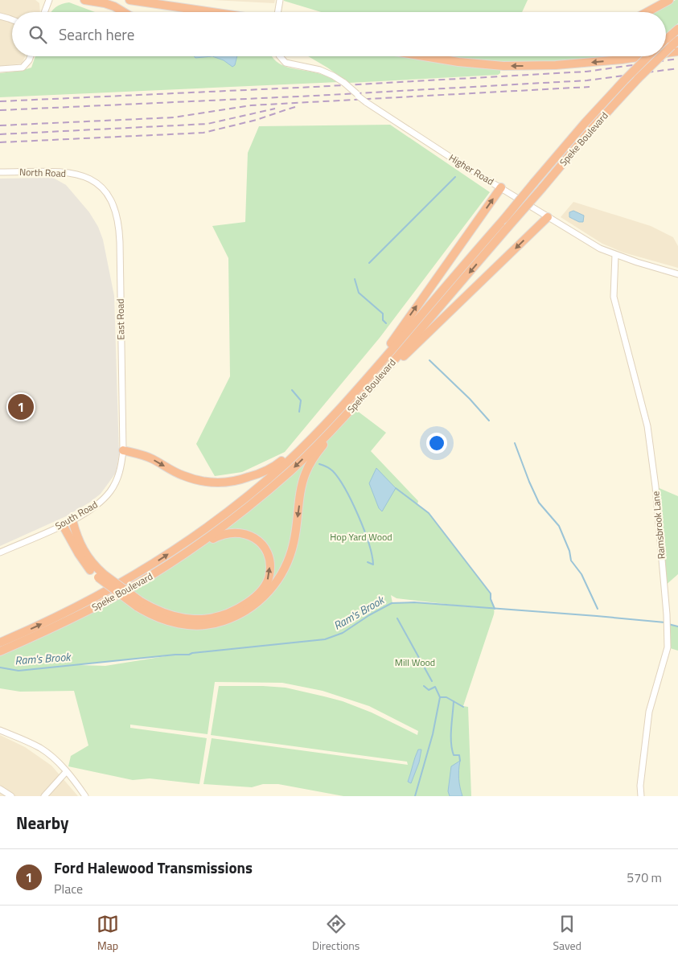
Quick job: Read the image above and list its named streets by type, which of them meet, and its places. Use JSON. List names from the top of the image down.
{
  "streets": {
    "highway": ["Speke Boulevard"],
    "street": [
      "Higher Road",
      "North Road",
      "East Road",
      "South Road",
      "Ramsbrook Lane"
    ]
  },
  "crossings": [
    ["Higher Road", "Ramsbrook Lane"],
    ["North Road", "East Road"],
    ["East Road", "South Road"]
  ],
  "water": ["Ram's Brook"],
  "parks": ["Hop Yard Wood", "Mill Wood"],
  "page": {
    "search": "Search here",
    "pins": "1",
    "heading": "Nearby",
    "list": [
      {
        "mark": "1",
        "name": "Ford Halewood Transmissions",
        "note": "Place",
        "value": "570 m"
      }
    ],
    "nav": ["Map", "Directions", "Saved"]
  }
}
